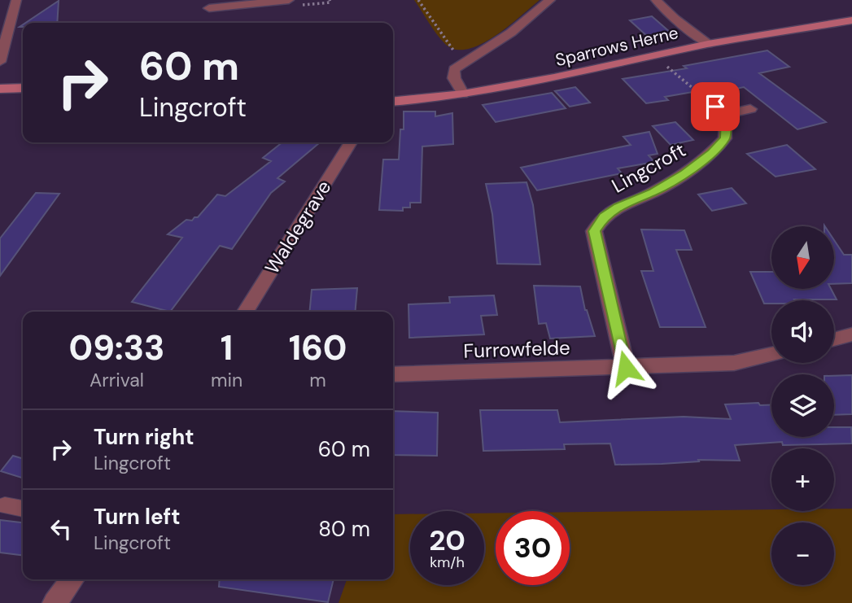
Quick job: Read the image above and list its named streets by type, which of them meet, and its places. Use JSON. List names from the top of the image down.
{
  "streets": {
    "street": [
      "Sparrows Herne",
      "Lingcroft",
      "Waldegrave",
      "Furrowfelde"
    ]
  },
  "crossings": [
    ["Lingcroft", "Furrowfelde"]
  ],
  "north": "bottom",
  "page": {
    "turn": ["60 m", "Lingcroft"],
    "map_buttons": ["+", "−"],
    "eta": [
      "09:33",
      "Arrival",
      "1",
      "min",
      "160",
      "m"
    ],
    "list": [
      {
        "name": "Turn right",
        "note": "Lingcroft",
        "value": "60 m"
      },
      {
        "name": "Turn left",
        "note": "Lingcroft",
        "value": "80 m"
      }
    ],
    "speed": "20 km/h",
    "limit": "30"
  }
}
